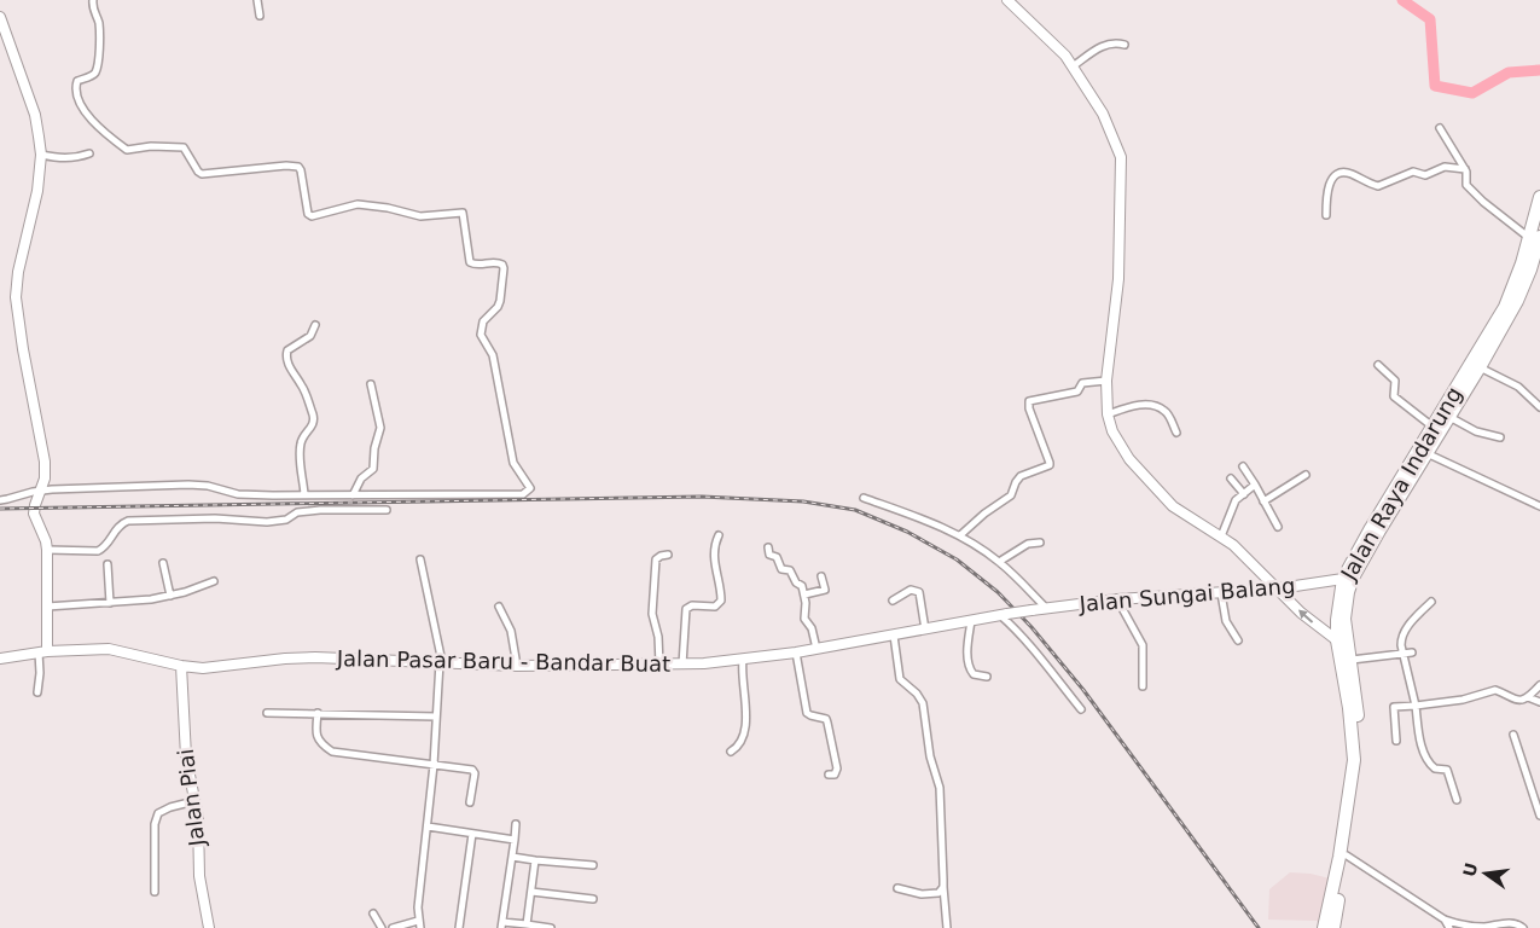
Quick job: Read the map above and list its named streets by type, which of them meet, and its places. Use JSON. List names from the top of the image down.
{
  "streets": {
    "highway": ["Jalan Raya Indarung"],
    "street": ["Jalan Sungai Balang", "Jalan Pasar Baru - Bandar Buat", "Jalan Piai"]
  },
  "crossings": [
    ["Jalan Raya Indarung", "Jalan Sungai Balang"],
    ["Jalan Sungai Balang", "Jalan Pasar Baru - Bandar Buat"],
    ["Jalan Pasar Baru - Bandar Buat", "Jalan Piai"]
  ],
  "north": "left"
}
